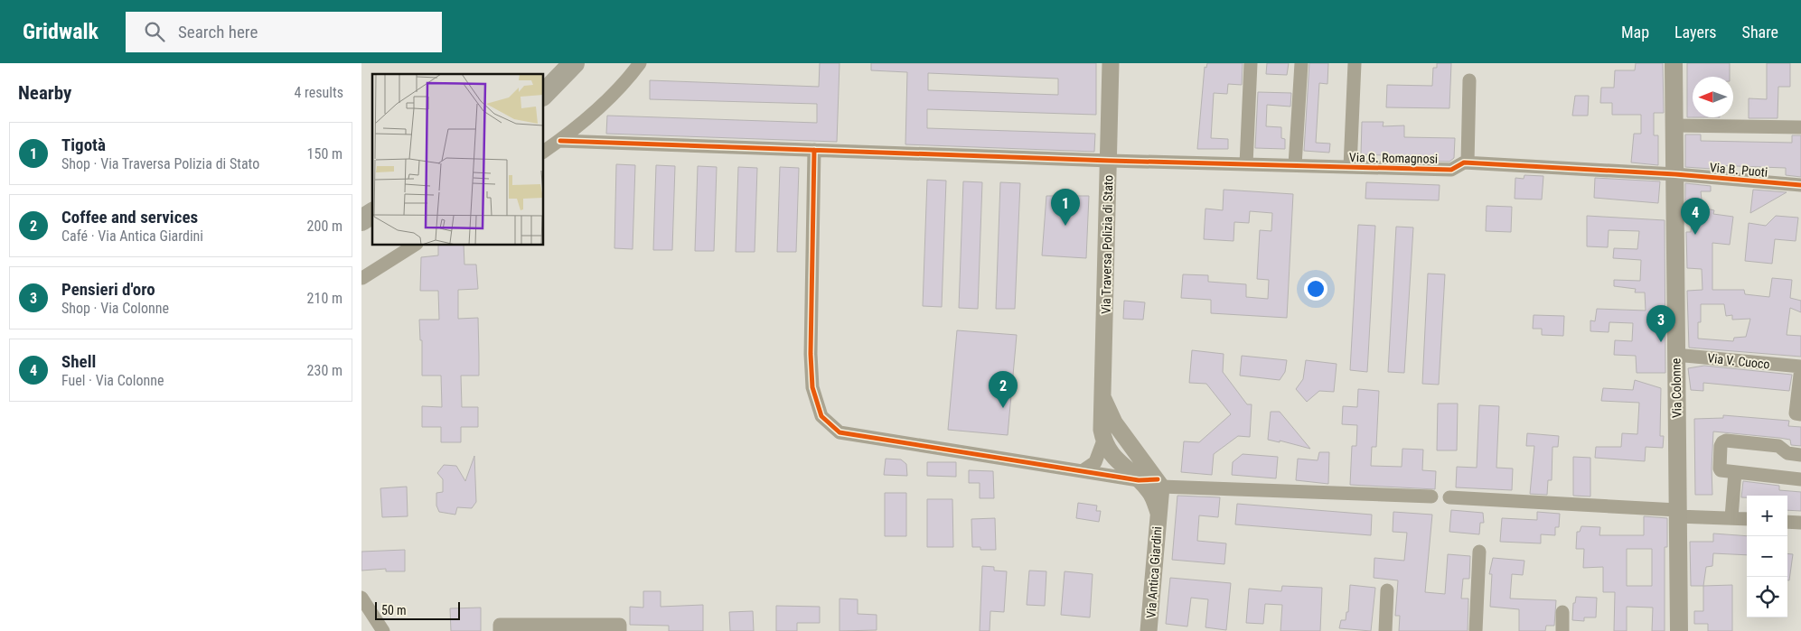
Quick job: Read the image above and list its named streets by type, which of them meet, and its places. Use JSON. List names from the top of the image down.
{
  "streets": {
    "main road": ["Via Colonne"],
    "street": [
      "Via G. Romagnosi",
      "Via B. Puoti",
      "Via Traversa Polizia di Stato",
      "Via V. Cuoco",
      "Via Antica Giardini"
    ]
  },
  "crossings": [
    ["Via G. Romagnosi", "Via B. Puoti"],
    ["Via G. Romagnosi", "Via Traversa Polizia di Stato"],
    ["Via G. Romagnosi", "Via Colonne"],
    ["Via B. Puoti", "Via Colonne"],
    ["Via Traversa Polizia di Stato", "Via Antica Giardini"],
    ["Via V. Cuoco", "Via Colonne"]
  ],
  "scale_bar": "50 m",
  "north": "left",
  "page": {
    "header": "Gridwalk",
    "search": "Search here",
    "nav": ["Map", "Layers", "Share"],
    "heading": ["Nearby", "4 results"],
    "list": [
      {
        "mark": "1",
        "name": "Tigotà",
        "note": "Shop · Via Traversa Polizia di Stato",
        "value": "150 m"
      },
      {
        "mark": "2",
        "name": "Coffee and services",
        "note": "Café · Via Antica Giardini",
        "value": "200 m"
      },
      {
        "mark": "3",
        "name": "Pensieri d'oro",
        "note": "Shop · Via Colonne",
        "value": "210 m"
      },
      {
        "mark": "4",
        "name": "Shell",
        "note": "Fuel · Via Colonne",
        "value": "230 m"
      }
    ],
    "pins": [
      "1",
      "4",
      "3",
      "2"
    ],
    "map_buttons": ["+", "−"],
    "scale": "50 m"
  }
}
